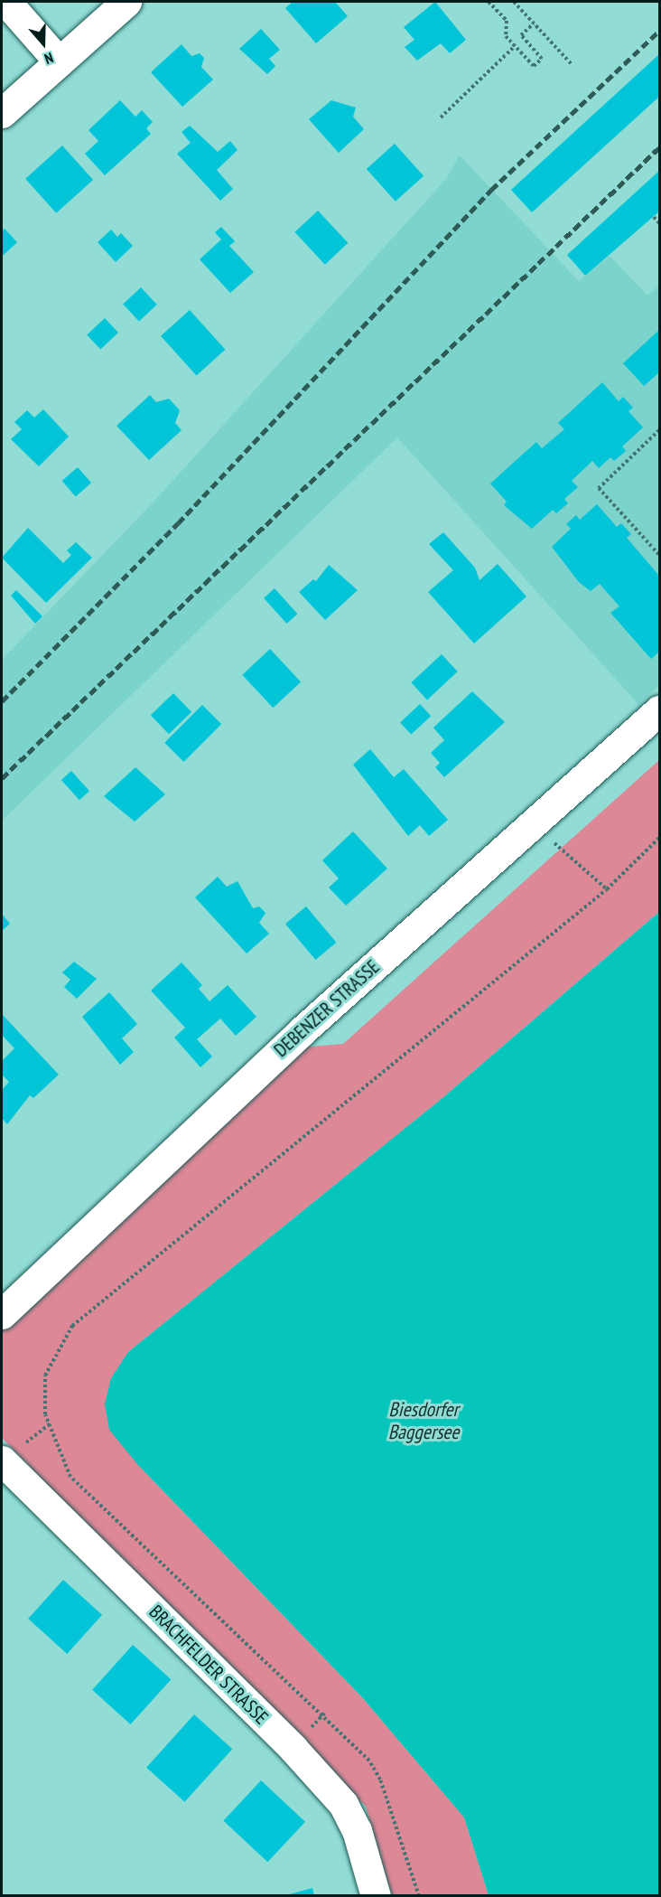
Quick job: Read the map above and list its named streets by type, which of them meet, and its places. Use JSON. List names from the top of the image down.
{
  "streets": {
    "street": ["DEBENZER STRASSE", "BRACHFELDER STRASSE"]
  },
  "water": ["Biesdorfer Baggersee"],
  "north": "bottom"
}
